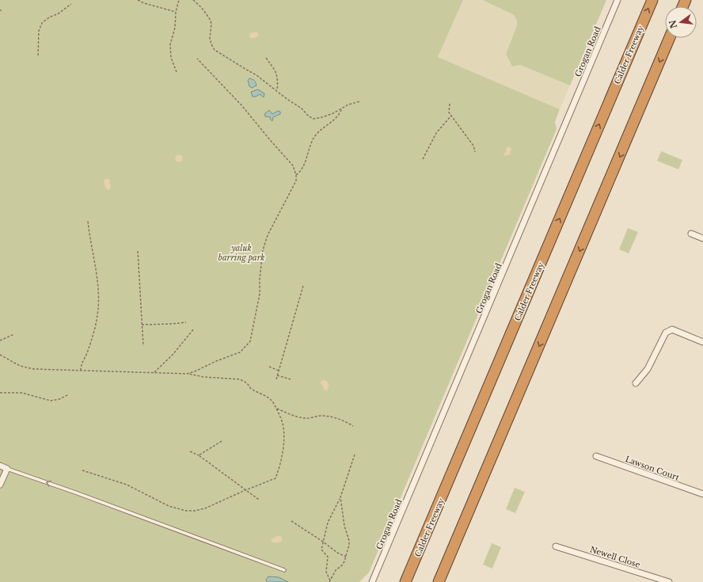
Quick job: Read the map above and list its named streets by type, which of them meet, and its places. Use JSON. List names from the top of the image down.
{
  "streets": {
    "highway": ["Calder Freeway"],
    "street": ["Grogan Road", "Lawson Court", "Newell Close"]
  },
  "parks": ["yaluk barring park"],
  "north": "left"
}
